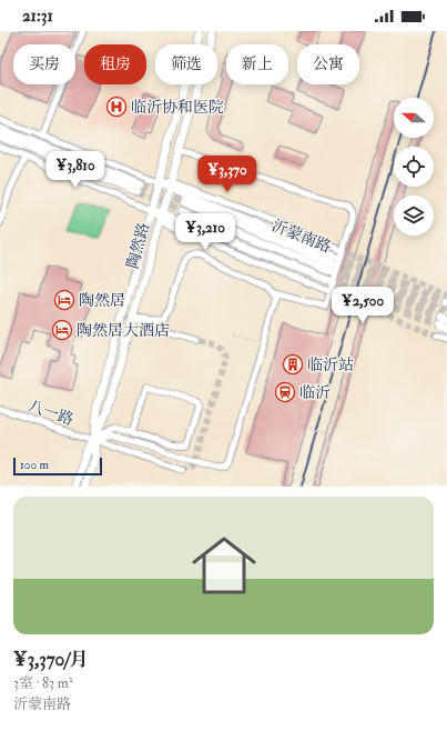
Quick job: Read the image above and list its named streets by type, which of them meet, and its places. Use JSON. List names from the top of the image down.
{
  "streets": {
    "main road": ["沂蒙南路", "陶然路"],
    "street": ["八一路"]
  },
  "crossings": [
    ["陶然路", "八一路"]
  ],
  "places": {
    "hospital": ["临沂协和医院"],
    "hotel": ["陶然居", "陶然居大酒店"],
    "building": ["临沂站"],
    "station": ["临沂"]
  },
  "scale_bar": "100 m",
  "north": "left",
  "page": {
    "status": "21:31",
    "chip": [
      "买房",
      "租房",
      "筛选",
      "新上",
      "公寓"
    ],
    "price": [
      "¥3,810",
      "¥3,370",
      "¥3,210",
      "¥2,500"
    ],
    "scale": "100 m",
    "list": [
      {
        "name": "¥3,370/月",
        "note": "3室 · 83 m² · 沂蒙南路"
      }
    ]
  }
}
